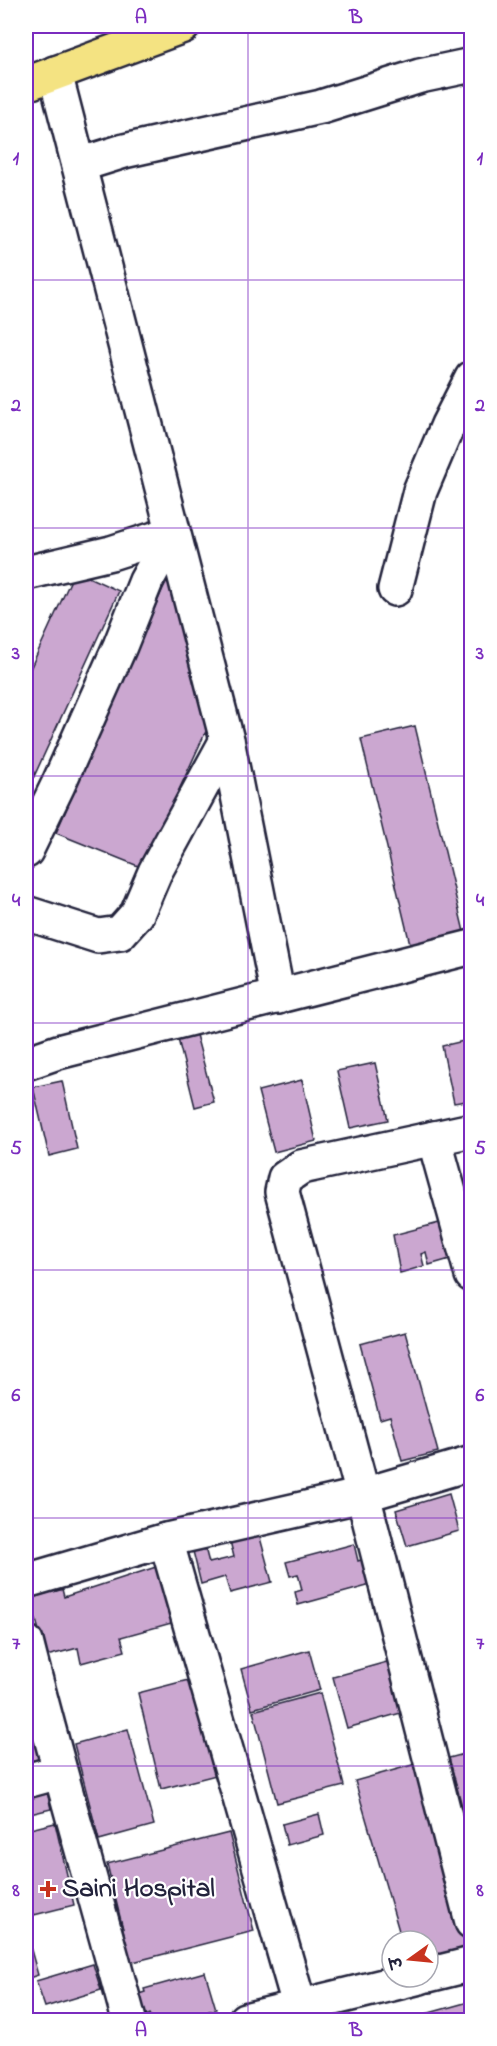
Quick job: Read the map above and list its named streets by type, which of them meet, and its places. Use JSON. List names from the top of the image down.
{
  "places": {
    "health": ["Saini Hospital"]
  },
  "north": "left",
  "grid": {
    "columns": ["A", "B"],
    "rows": [
      "1",
      "2",
      "3",
      "4",
      "5",
      "6",
      "7",
      "8"
    ]
  }
}
